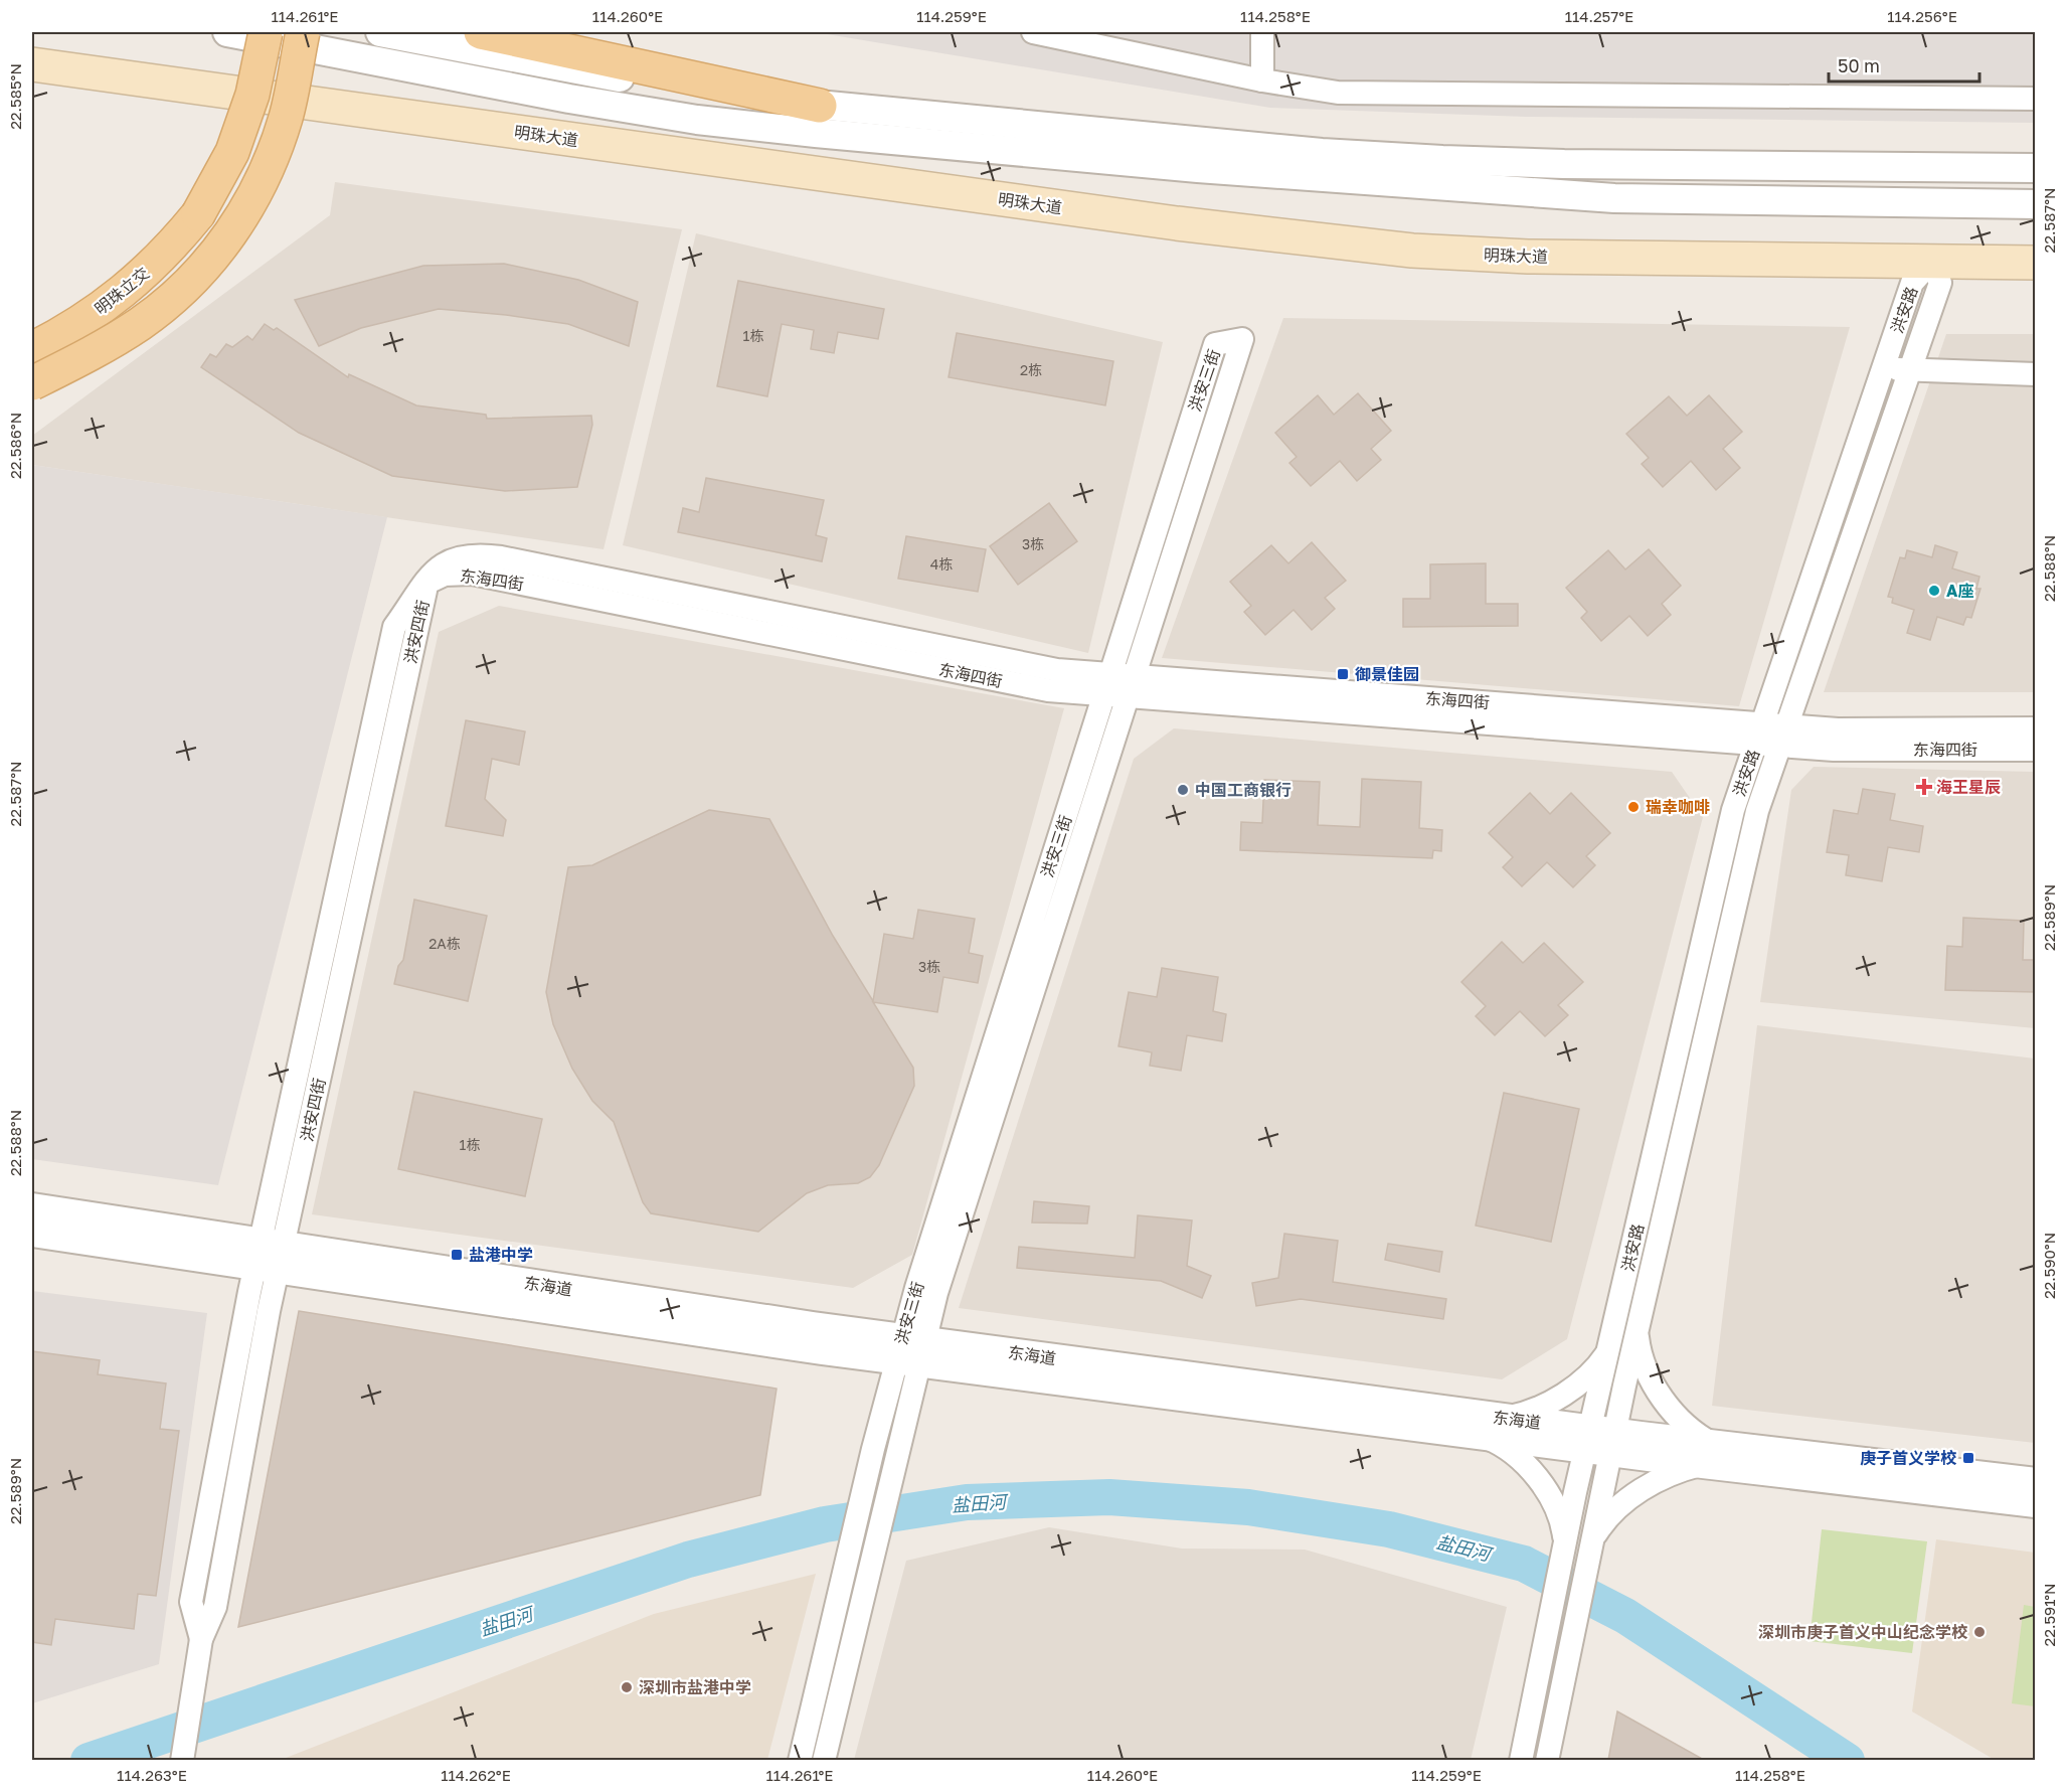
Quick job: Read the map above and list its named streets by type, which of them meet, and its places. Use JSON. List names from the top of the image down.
{
  "streets": {
    "main road": ["明珠大道", "明珠立交"],
    "street": [
      "洪安路",
      "洪安三街",
      "东海四街",
      "洪安四街",
      "东海道"
    ]
  },
  "crossings": [
    ["明珠大道", "洪安路"],
    ["洪安路", "东海四街"],
    ["洪安路", "东海道"],
    ["洪安三街", "东海四街"],
    ["洪安三街", "东海道"],
    ["东海四街", "洪安四街"],
    ["洪安四街", "东海道"]
  ],
  "water": ["盐田河"],
  "places": {
    "other": [
      "A座",
      "中国工商银行",
      "瑞幸咖啡",
      "深圳市庚子首义中山纪念学校",
      "深圳市盐港中学"
    ],
    "transit": ["御景佳园", "盐港中学", "庚子首义学校"],
    "health": ["海王星辰"]
  },
  "house_numbers": [
    "1栋",
    "2栋",
    "3栋",
    "4栋",
    "2A栋",
    "3栋",
    "1栋"
  ],
  "scale_bar": "50 m",
  "coordinates": [
    "114.261°E",
    "114.260°E",
    "114.259°E",
    "114.258°E",
    "114.257°E",
    "114.256°E",
    "22.585°N",
    "22.587°N",
    "22.586°N",
    "22.588°N",
    "22.589°N",
    "22.590°N",
    "22.591°N",
    "114.263°E",
    "114.262°E"
  ]
}
